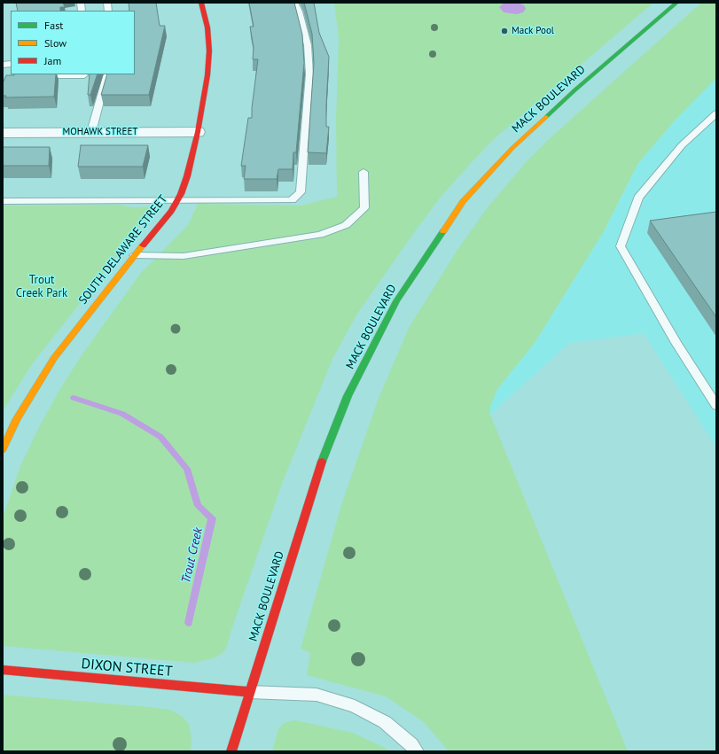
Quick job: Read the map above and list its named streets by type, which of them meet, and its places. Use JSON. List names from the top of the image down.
{
  "streets": {
    "main road": ["MACK BOULEVARD", "SOUTH DELAWARE STREET", "DIXON STREET"],
    "street": ["MOHAWK STREET"]
  },
  "crossings": [
    ["MACK BOULEVARD", "DIXON STREET"],
    ["MOHAWK STREET", "SOUTH DELAWARE STREET"]
  ],
  "water": ["Trout Creek"],
  "parks": ["Trout Creek Park"],
  "places": ["Mack Pool"],
  "legend": ["Fast", "Slow", "Jam"]
}
